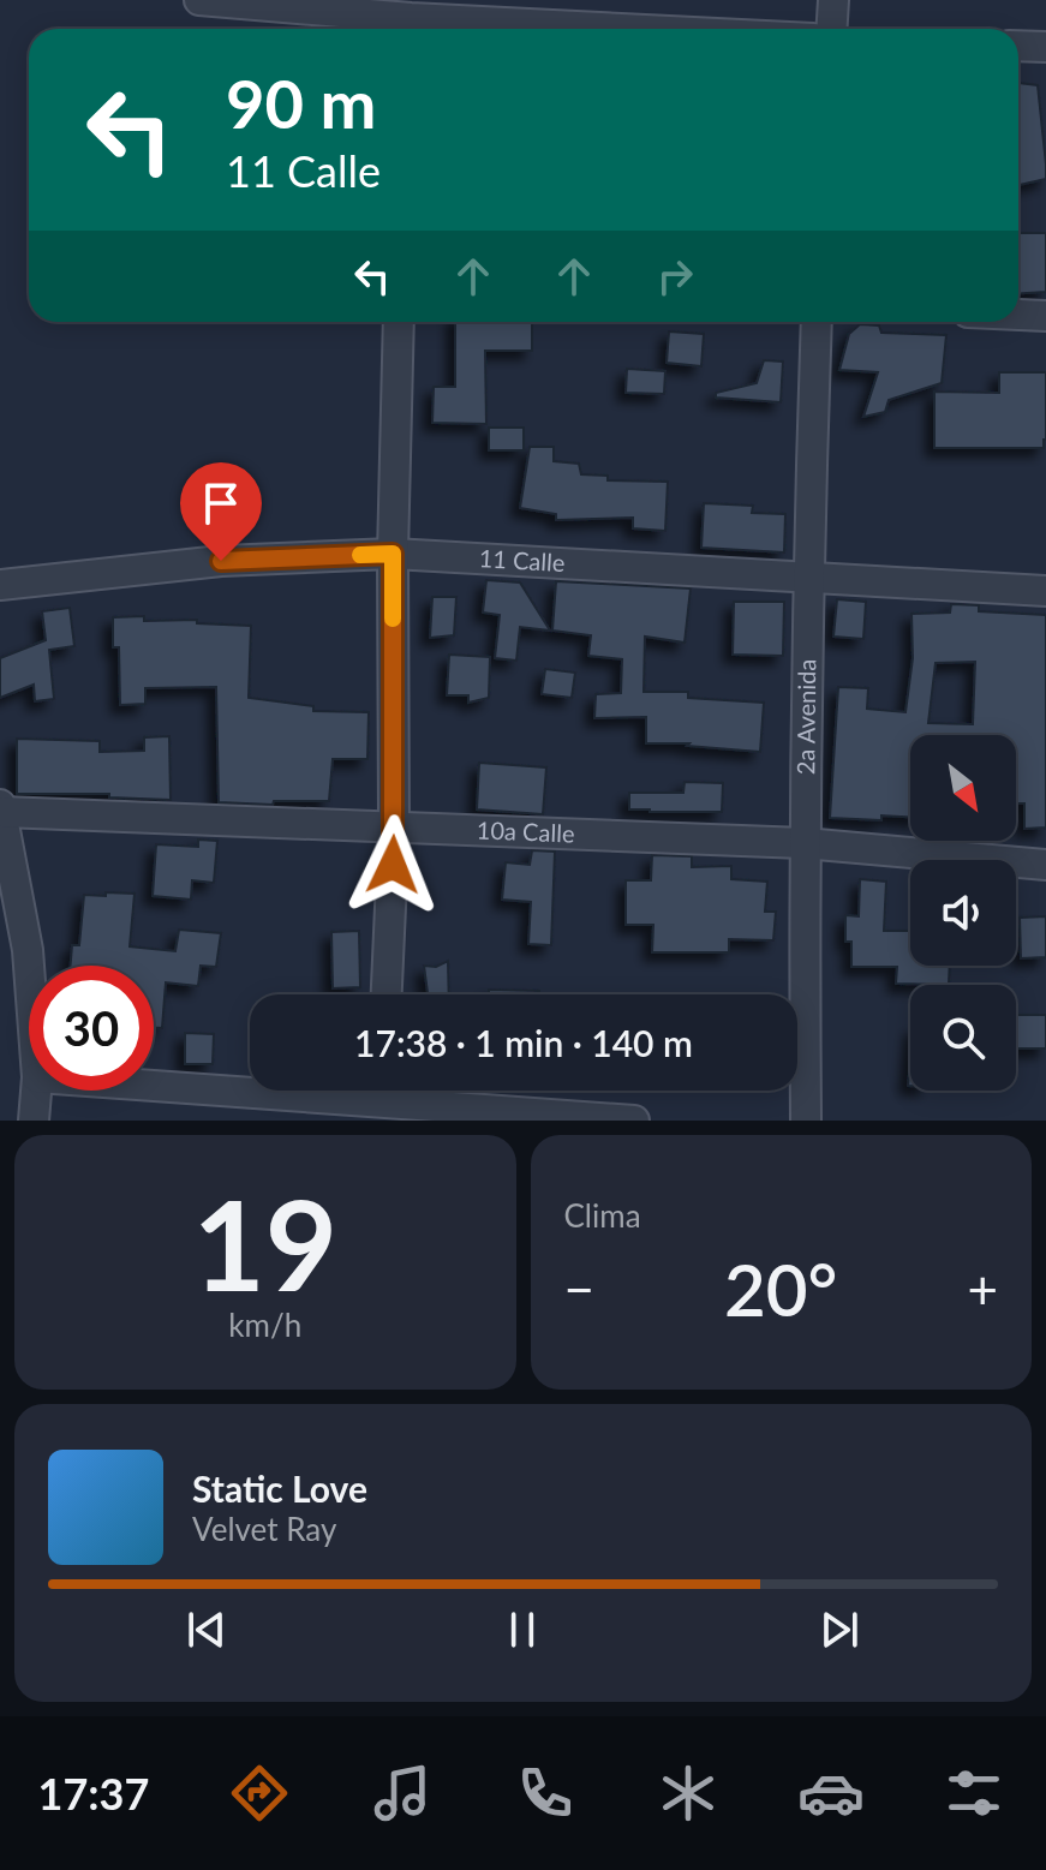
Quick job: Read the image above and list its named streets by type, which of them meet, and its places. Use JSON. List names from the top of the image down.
{
  "streets": {
    "street": ["11 Calle", "2a Avenida", "10a Calle"]
  },
  "crossings": [
    ["11 Calle", "2a Avenida"],
    ["2a Avenida", "10a Calle"]
  ],
  "north": "bottom right",
  "page": {
    "turn": ["90 m", "11 Calle"],
    "limit": "30",
    "trip": "17:38 · 1 min · 140 m",
    "tile": [
      ["19", "km/h"],
      "Clima"
    ],
    "heat": ["−", "20°", "+"],
    "song": ["Static Love", "Velvet Ray"],
    "tabs": "17:37"
  }
}
